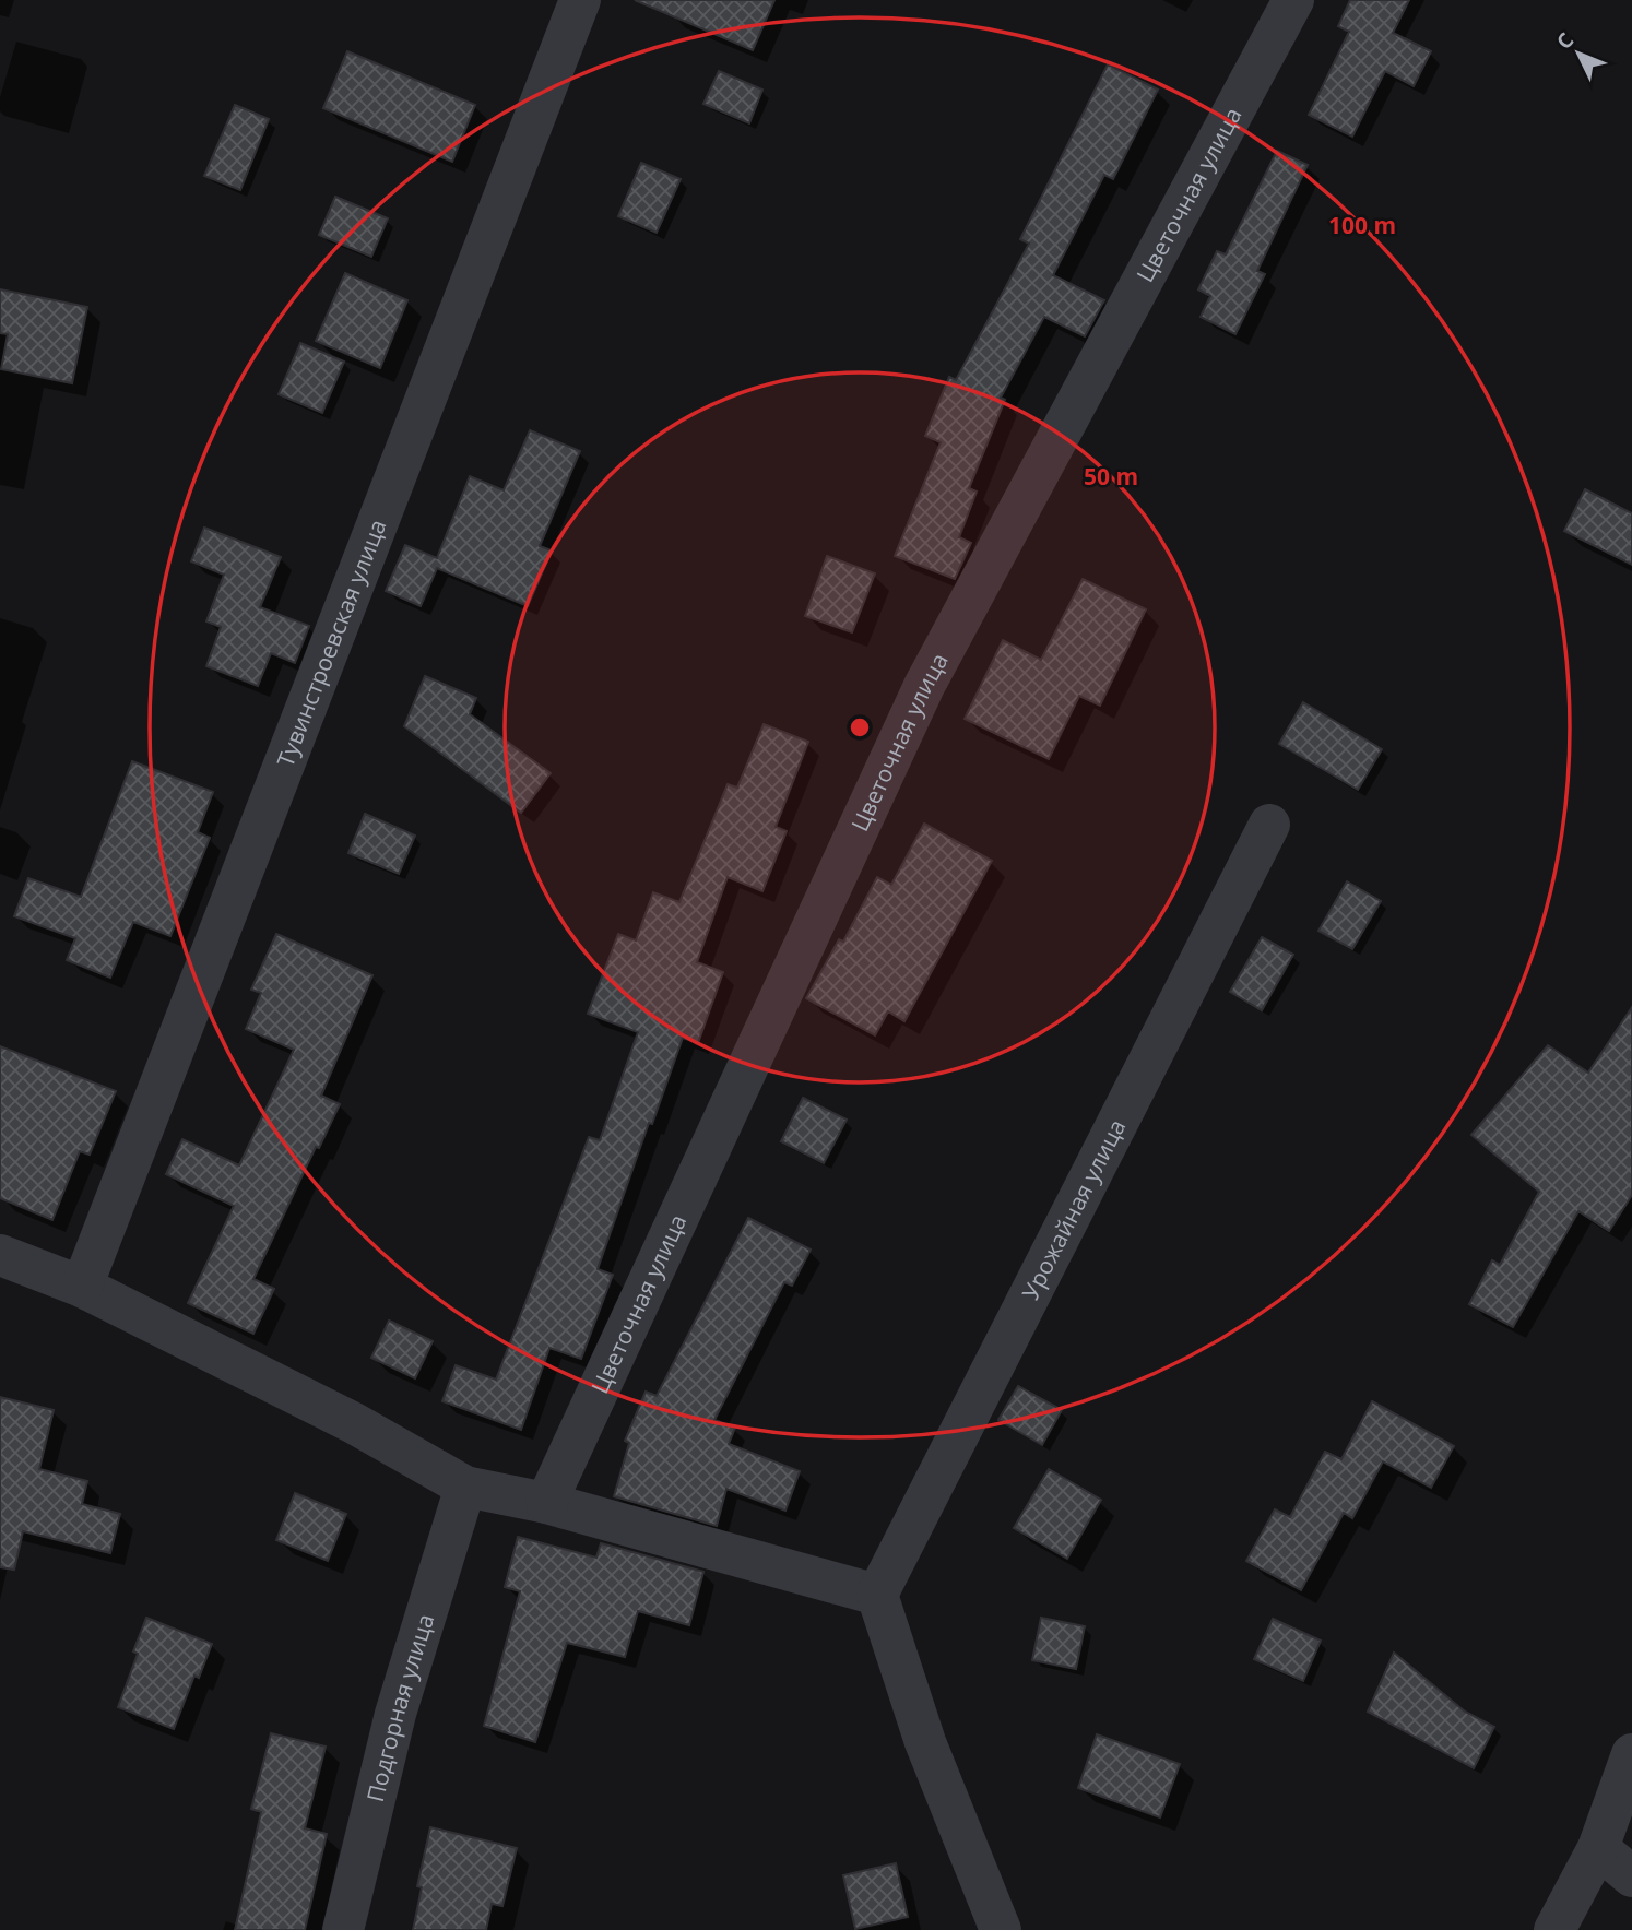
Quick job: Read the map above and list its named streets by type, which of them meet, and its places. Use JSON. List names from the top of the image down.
{
  "streets": {
    "street": [
      "Цветочная улица",
      "Тувинстроевская улица",
      "Урожайная улица",
      "Подгорная улица"
    ]
  },
  "north": "top left",
  "rings": ["100 m", "50 m"]
}
